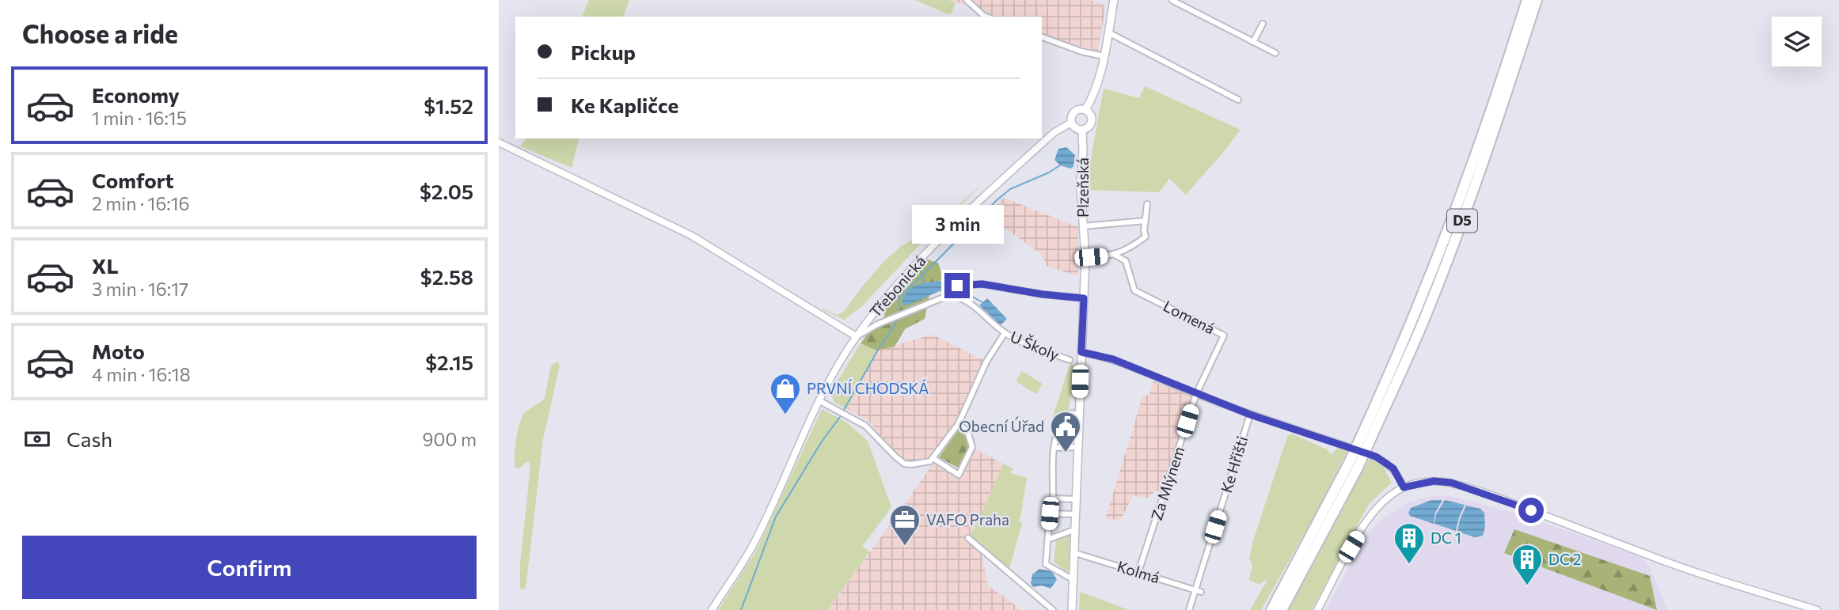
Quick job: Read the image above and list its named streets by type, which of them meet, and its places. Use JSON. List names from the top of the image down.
{
  "streets": {
    "highway": ["D5"],
    "main road": ["Plzeňská"],
    "street": [
      "Třebonická",
      "Lomená",
      "U Školy",
      "Ke Hřišti",
      "Za Mlýnem",
      "Kolmá"
    ]
  },
  "crossings": [
    ["Plzeňská", "Třebonická"],
    ["Plzeňská", "Kolmá"],
    ["Třebonická", "U Školy"],
    ["Lomená", "Za Mlýnem"],
    ["Ke Hřišti", "Kolmá"],
    ["Za Mlýnem", "Kolmá"]
  ],
  "places": {
    "shop": ["PRVNÍ CHODSKÁ"],
    "public building": ["Obecní Úřad"],
    "office": ["VAFO Praha"],
    "building": ["DC 1", "DC 2"]
  },
  "page": {
    "heading": "Choose a ride",
    "banner": ["Pickup", "Ke Kapličce"],
    "list": [
      {
        "name": "Economy",
        "note": "1 min · 16:15",
        "value": "$1.52"
      },
      {
        "name": "Comfort",
        "note": "2 min · 16:16",
        "value": "$2.05"
      },
      {
        "name": "XL",
        "note": "3 min · 16:17",
        "value": "$2.58"
      },
      {
        "name": "Moto",
        "note": "4 min · 16:18",
        "value": "$2.15"
      }
    ],
    "bubble": "3 min",
    "pay": ["Cash", "900 m"],
    "buttons": "Confirm"
  }
}
